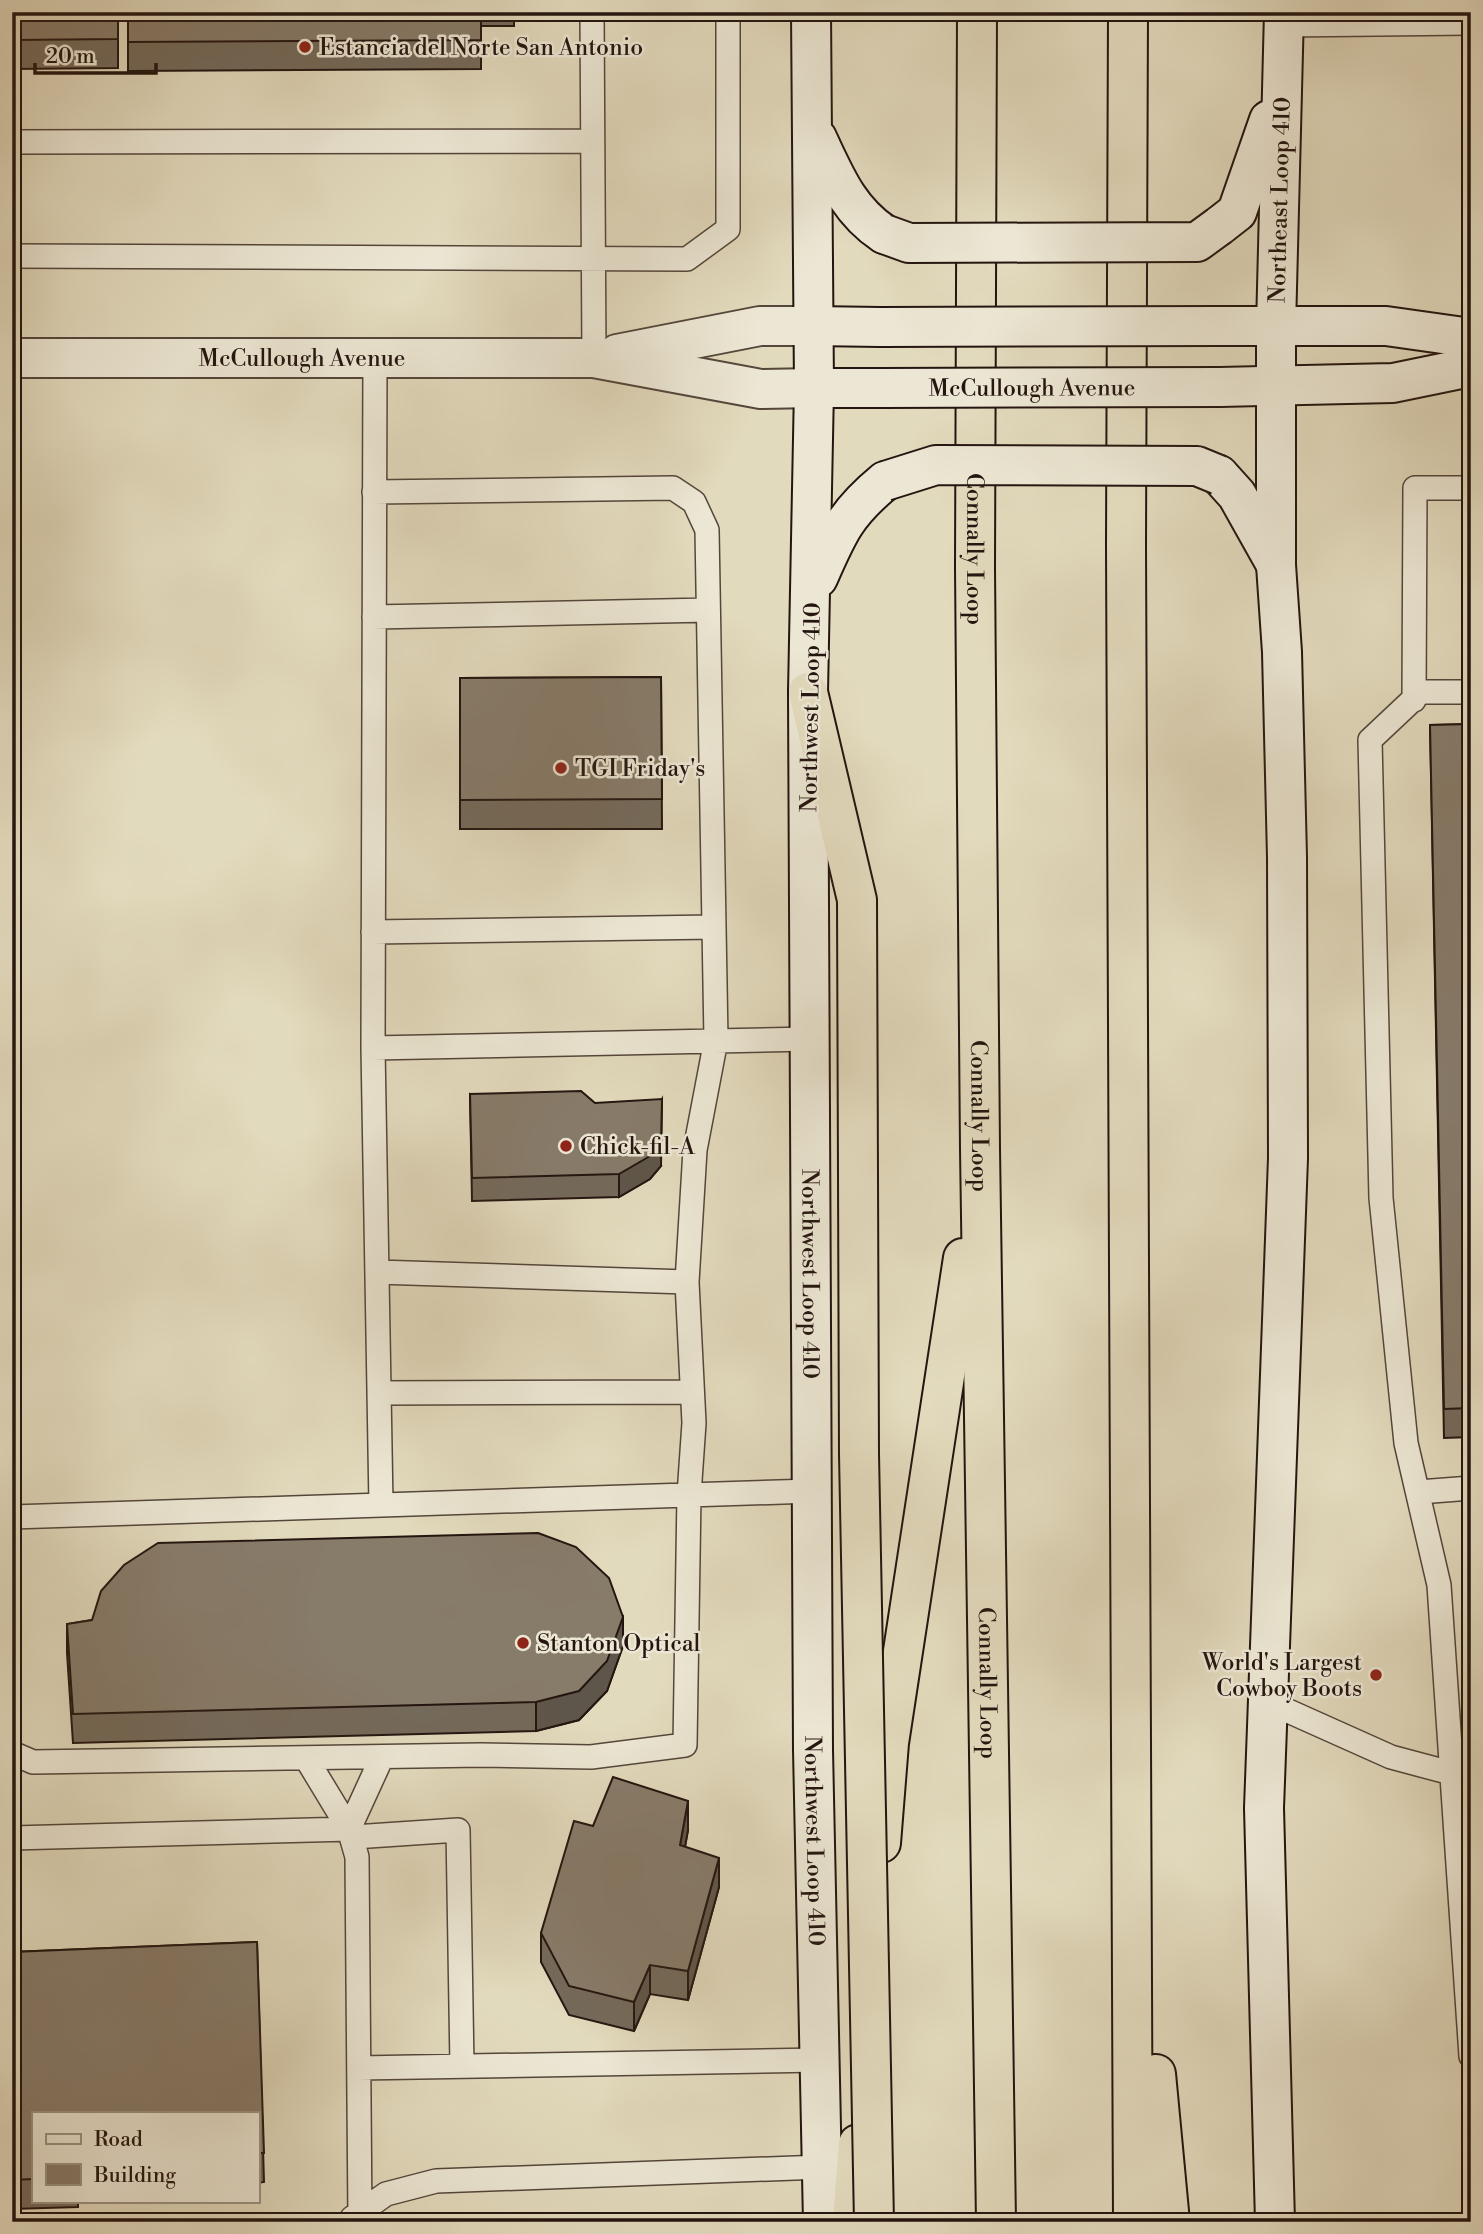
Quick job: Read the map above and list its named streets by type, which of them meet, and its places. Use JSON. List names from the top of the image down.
{
  "streets": {
    "highway": ["Connally Loop"],
    "main road": ["Northeast Loop 410", "McCullough Avenue", "Northwest Loop 410"]
  },
  "crossings": [
    ["Northeast Loop 410", "McCullough Avenue"],
    ["McCullough Avenue", "Connally Loop"],
    ["McCullough Avenue", "Northwest Loop 410"]
  ],
  "places": [
    "Estancia del Norte San Antonio",
    "TGI Friday's",
    "Chick-fil-A",
    "Stanton Optical",
    "World's Largest Cowboy Boots"
  ],
  "legend": ["Road", "Building"],
  "scale_bar": "20 m"
}
